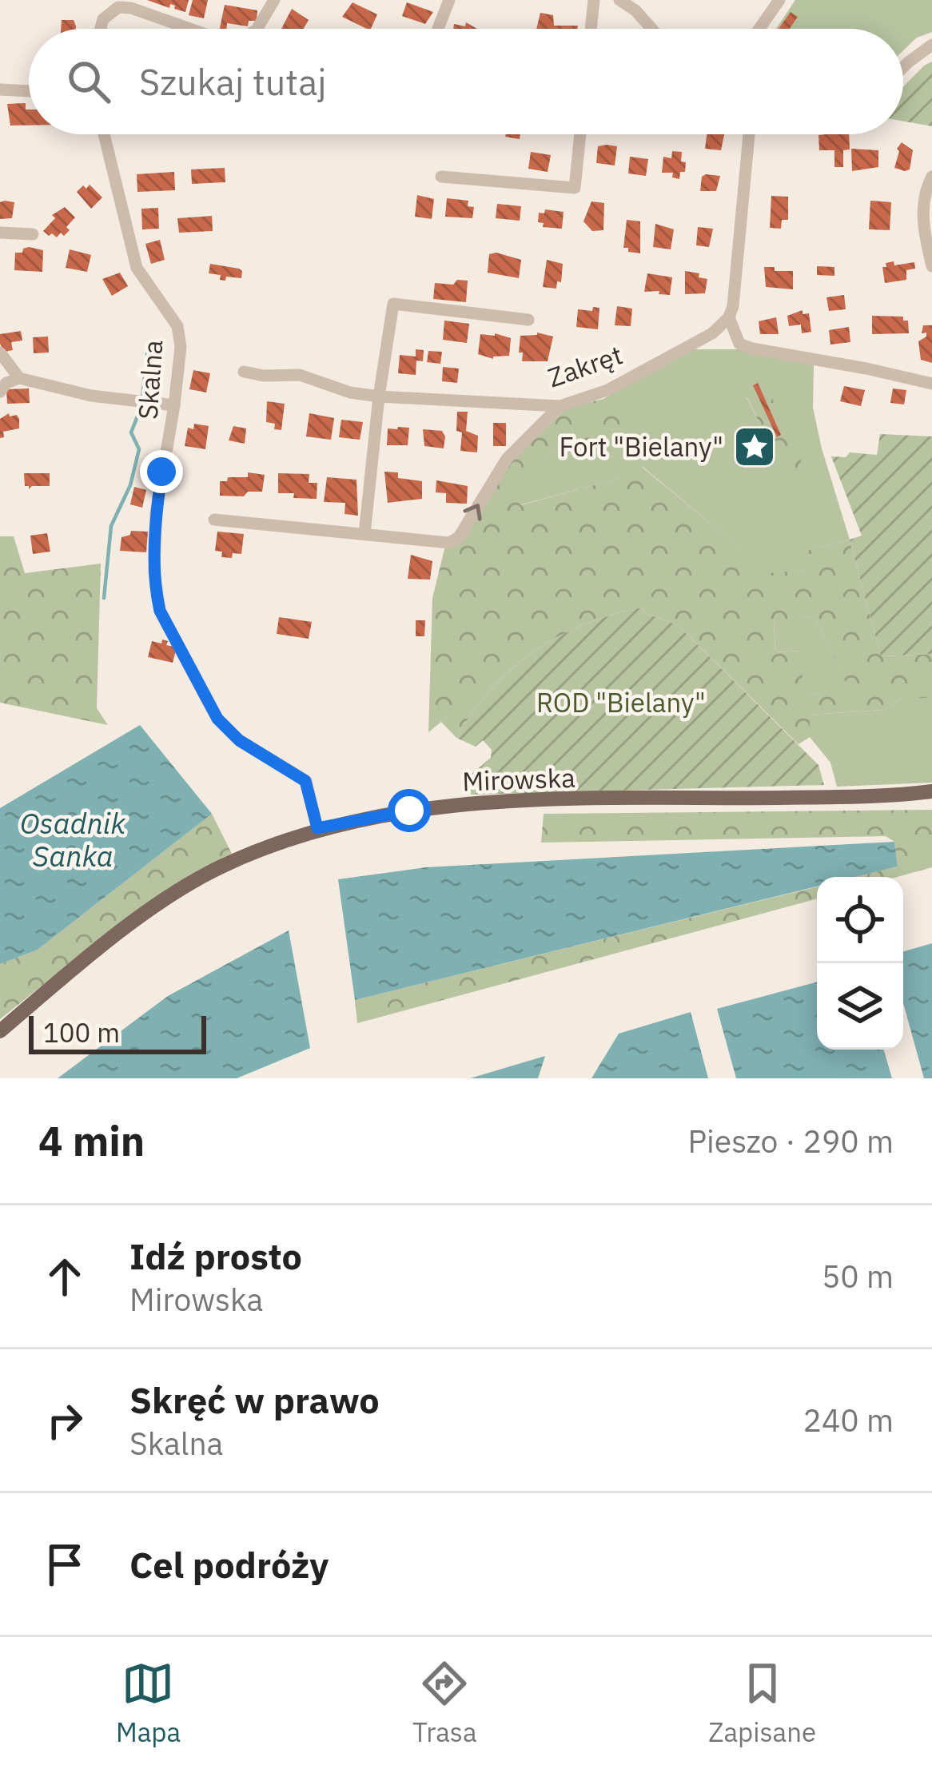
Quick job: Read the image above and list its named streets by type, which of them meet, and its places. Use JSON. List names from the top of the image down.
{
  "streets": {
    "main road": ["Mirowska"],
    "street": ["Zakręt", "Skalna"]
  },
  "crossings": [
    ["Skalna", "Mirowska"]
  ],
  "water": ["Osadnik Sanka"],
  "parks": ["ROD \"Bielany\""],
  "places": {
    "place": ["Fort \"Bielany\""]
  },
  "scale_bar": "100 m",
  "page": {
    "search": "Szukaj tutaj",
    "scale": "100 m",
    "heading": ["4 min", "Pieszo · 290 m"],
    "list": [
      ["Idź prosto", "Mirowska", "50 m"],
      ["Skręć w prawo", "Skalna", "240 m"],
      "Cel podróży"
    ],
    "nav": ["Mapa", "Trasa", "Zapisane"]
  }
}
